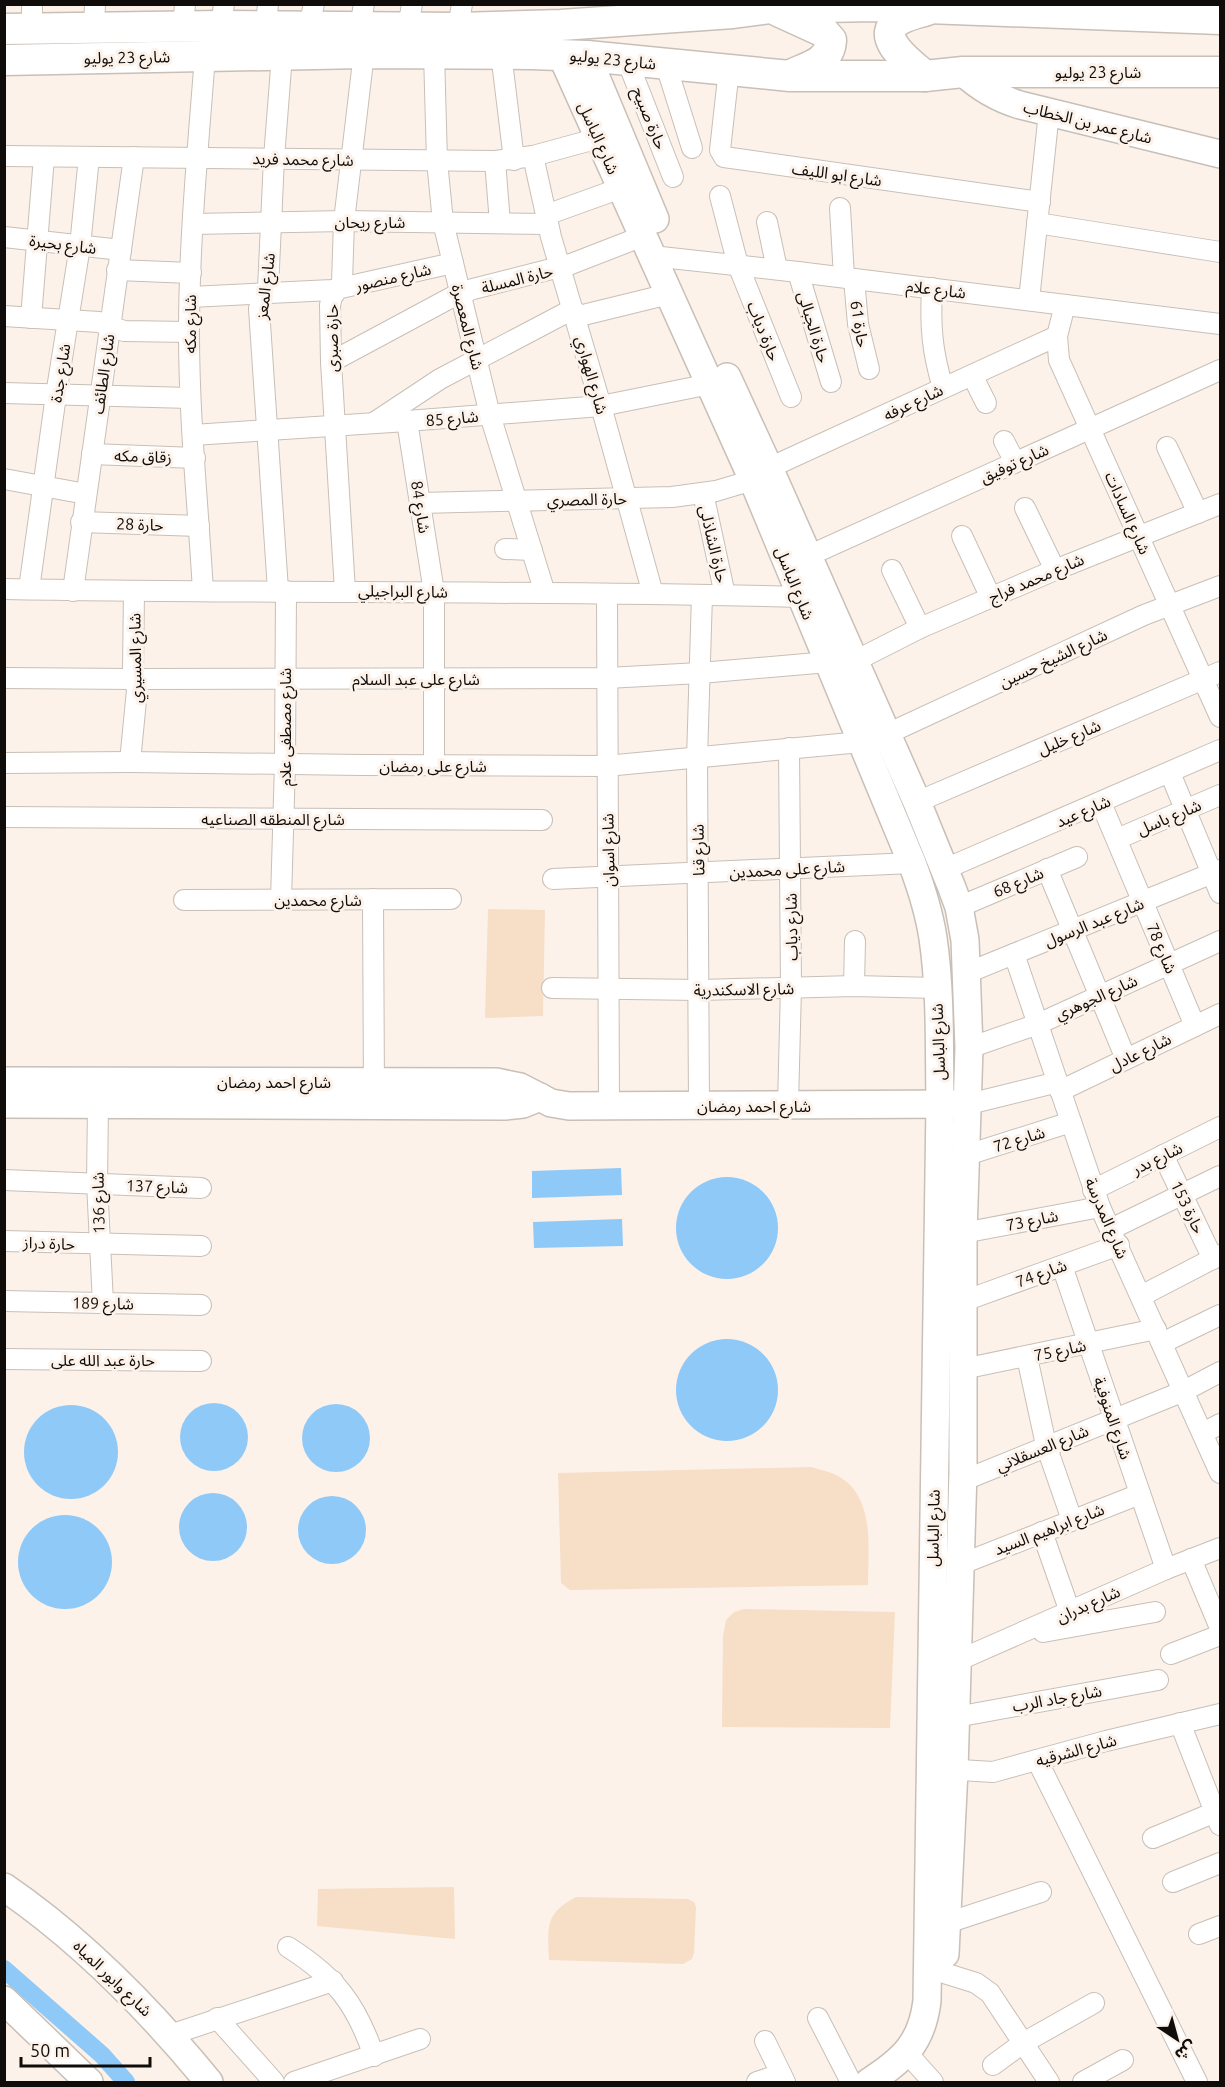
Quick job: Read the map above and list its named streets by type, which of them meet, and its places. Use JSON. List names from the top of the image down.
{
  "streets": {
    "main road": [
      "شارع 23 يوليو",
      "شارع عمر بن الخطاب",
      "شارع الباسل",
      "شارع احمد رمضان",
      "شارع وابور المياه"
    ],
    "street": [
      "حارة صبيح",
      "شارع محمد فريد",
      "شارع ابو الليف",
      "شارع ريحان",
      "شارع بحيرة",
      "شارع منصور",
      "حارة المسلة",
      "شارع المعز",
      "شارع علام",
      "شارع مكه",
      "حارة 61",
      "شارع المعصرة",
      "حارة الجبالى",
      "حارة دياب",
      "حارة صبرى",
      "شارع جدة",
      "شارع الطائف",
      "شارع الهواري",
      "شارع عرفه",
      "شارع 85",
      "زقاق مكه",
      "شارع توفيق",
      "حارة المصري",
      "شارع 84",
      "شارع السادات",
      "حارة 28",
      "حارة الشاذلى",
      "شارع محمد فراج",
      "شارع البراجيلي",
      "شارع المسيري",
      "شارع الشيخ حسين",
      "شارع على عبد السلام",
      "شارع مصطفى علام",
      "شارع خليل",
      "شارع على رمضان",
      "شارع عيد",
      "شارع باسل",
      "شارع المنطقه الصناعيه",
      "شارع اسوان",
      "شارع قنا",
      "شارع على محمدين",
      "شارع 68",
      "شارع محمدين",
      "شارع عبد الرسول",
      "شارع دياب",
      "شارع 78",
      "شارع الاسكندرية",
      "شارع الجوهري",
      "شارع عادل",
      "شارع 72",
      "شارع بدر",
      "شارع 137",
      "شارع 136",
      "حارة 153",
      "شارع المدرسة",
      "شارع 73",
      "حارة دراز",
      "شارع 74",
      "شارع 189",
      "شارع 75",
      "حارة عبد الله على",
      "شارع المنوفية",
      "شارع العسقلاني",
      "شارع ابراهيم السيد",
      "شارع بدران",
      "شارع جاد الرب",
      "شارع الشرقيه"
    ]
  },
  "crossings": [
    ["شارع 23 يوليو", "حارة صبيح"],
    ["شارع 23 يوليو", "شارع عمر بن الخطاب"],
    ["شارع 23 يوليو", "شارع الباسل"],
    ["شارع 23 يوليو", "شارع ابو الليف"],
    ["شارع 23 يوليو", "شارع المعز"],
    ["شارع 23 يوليو", "شارع مكه"],
    ["شارع 23 يوليو", "شارع المعصرة"],
    ["شارع 23 يوليو", "حارة صبرى"],
    ["شارع 23 يوليو", "شارع الهواري"],
    ["شارع الباسل", "شارع محمد فريد"],
    ["شارع الباسل", "شارع ريحان"],
    ["شارع الباسل", "حارة المسلة"],
    ["شارع الباسل", "شارع علام"],
    ["شارع الباسل", "شارع عرفه"],
    ["شارع الباسل", "شارع 85"],
    ["شارع الباسل", "شارع توفيق"],
    ["شارع الباسل", "حارة المصري"],
    ["شارع الباسل", "شارع محمد فراج"],
    ["شارع الباسل", "شارع البراجيلي"],
    ["شارع الباسل", "شارع الشيخ حسين"],
    ["شارع الباسل", "شارع على عبد السلام"],
    ["شارع الباسل", "شارع خليل"],
    ["شارع الباسل", "شارع على رمضان"],
    ["شارع الباسل", "شارع عيد"],
    ["شارع الباسل", "شارع على محمدين"],
    ["شارع الباسل", "شارع 68"],
    ["شارع الباسل", "شارع عبد الرسول"],
    ["شارع الباسل", "شارع الاسكندرية"],
    ["شارع الباسل", "شارع الجوهري"],
    ["شارع الباسل", "شارع عادل"],
    ["شارع الباسل", "شارع احمد رمضان"],
    ["شارع الباسل", "شارع 72"],
    ["شارع الباسل", "شارع 73"],
    ["شارع الباسل", "شارع 74"],
    ["شارع الباسل", "شارع 75"],
    ["شارع الباسل", "شارع العسقلاني"],
    ["شارع الباسل", "شارع ابراهيم السيد"],
    ["شارع الباسل", "شارع بدران"],
    ["شارع الباسل", "شارع جاد الرب"],
    ["شارع الباسل", "شارع الشرقيه"],
    ["شارع محمد فريد", "شارع المعز"],
    ["شارع محمد فريد", "شارع مكه"],
    ["شارع محمد فريد", "شارع المعصرة"],
    ["شارع محمد فريد", "حارة صبرى"],
    ["شارع محمد فريد", "شارع جدة"],
    ["شارع محمد فريد", "شارع الطائف"],
    ["شارع محمد فريد", "شارع الهواري"],
    ["شارع ريحان", "شارع المعز"],
    ["شارع ريحان", "شارع مكه"],
    ["شارع ريحان", "شارع المعصرة"],
    ["شارع ريحان", "حارة صبرى"],
    ["شارع ريحان", "شارع الهواري"],
    ["شارع بحيرة", "شارع مكه"],
    ["شارع بحيرة", "شارع جدة"],
    ["شارع بحيرة", "شارع الطائف"],
    ["شارع منصور", "شارع المعز"],
    ["شارع منصور", "شارع مكه"],
    ["شارع منصور", "شارع المعصرة"],
    ["شارع منصور", "حارة صبرى"],
    ["حارة المسلة", "شارع علام"],
    ["حارة المسلة", "شارع المعصرة"],
    ["حارة المسلة", "حارة صبرى"],
    ["حارة المسلة", "شارع الهواري"],
    ["شارع المعز", "شارع 85"],
    ["شارع المعز", "شارع البراجيلي"],
    ["شارع المعز", "شارع مصطفى علام"],
    ["شارع علام", "حارة 61"],
    ["شارع علام", "حارة الجبالى"],
    ["شارع علام", "حارة دياب"],
    ["شارع علام", "شارع السادات"],
    ["شارع مكه", "شارع 85"],
    ["شارع مكه", "زقاق مكه"],
    ["شارع مكه", "حارة 28"],
    ["شارع مكه", "شارع البراجيلي"],
    ["شارع المعصرة", "شارع 85"],
    ["شارع المعصرة", "حارة المصري"],
    ["شارع المعصرة", "شارع البراجيلي"],
    ["حارة صبرى", "شارع 85"],
    ["حارة صبرى", "شارع البراجيلي"],
    ["شارع جدة", "شارع البراجيلي"],
    ["شارع الطائف", "زقاق مكه"],
    ["شارع الطائف", "حارة 28"],
    ["شارع الطائف", "شارع البراجيلي"],
    ["شارع الهواري", "شارع 85"],
    ["شارع الهواري", "حارة المصري"],
    ["شارع الهواري", "شارع البراجيلي"],
    ["شارع عرفه", "حارة المصري"],
    ["شارع عرفه", "شارع السادات"],
    ["شارع 85", "شارع 84"],
    ["شارع توفيق", "شارع السادات"],
    ["حارة المصري", "شارع 84"],
    ["حارة المصري", "حارة الشاذلى"],
    ["شارع 84", "شارع البراجيلي"],
    ["شارع 84", "شارع على عبد السلام"],
    ["شارع 84", "شارع على رمضان"],
    ["شارع السادات", "شارع محمد فراج"],
    ["شارع السادات", "شارع الشيخ حسين"],
    ["شارع السادات", "شارع خليل"],
    ["حارة الشاذلى", "شارع البراجيلي"],
    ["شارع البراجيلي", "شارع المسيري"],
    ["شارع البراجيلي", "شارع مصطفى علام"],
    ["شارع البراجيلي", "شارع اسوان"],
    ["شارع البراجيلي", "شارع قنا"],
    ["شارع المسيري", "شارع على عبد السلام"],
    ["شارع المسيري", "شارع على رمضان"],
    ["شارع على عبد السلام", "شارع مصطفى علام"],
    ["شارع على عبد السلام", "شارع اسوان"],
    ["شارع على عبد السلام", "شارع قنا"],
    ["شارع مصطفى علام", "شارع على رمضان"],
    ["شارع مصطفى علام", "شارع المنطقه الصناعيه"],
    ["شارع مصطفى علام", "شارع محمدين"],
    ["شارع على رمضان", "شارع اسوان"],
    ["شارع على رمضان", "شارع قنا"],
    ["شارع على رمضان", "شارع دياب"],
    ["شارع عيد", "شارع 78"],
    ["شارع باسل", "شارع 78"],
    ["شارع اسوان", "شارع على محمدين"],
    ["شارع اسوان", "شارع الاسكندرية"],
    ["شارع اسوان", "شارع احمد رمضان"],
    ["شارع قنا", "شارع على محمدين"],
    ["شارع قنا", "شارع الاسكندرية"],
    ["شارع قنا", "شارع احمد رمضان"],
    ["شارع على محمدين", "شارع دياب"],
    ["شارع عبد الرسول", "شارع 78"],
    ["شارع عبد الرسول", "شارع المدرسة"],
    ["شارع دياب", "شارع الاسكندرية"],
    ["شارع دياب", "شارع احمد رمضان"],
    ["شارع 78", "شارع الجوهري"],
    ["شارع 78", "شارع عادل"],
    ["شارع الجوهري", "شارع المدرسة"],
    ["شارع عادل", "شارع احمد رمضان"],
    ["شارع عادل", "شارع المدرسة"],
    ["شارع احمد رمضان", "شارع 136"],
    ["شارع 72", "شارع المدرسة"],
    ["شارع بدر", "حارة 153"],
    ["شارع بدر", "شارع المدرسة"],
    ["شارع بدر", "شارع 73"],
    ["شارع 137", "شارع 136"],
    ["شارع 136", "حارة دراز"],
    ["شارع 136", "شارع 189"],
    ["حارة 153", "شارع 74"],
    ["شارع المدرسة", "شارع 73"],
    ["شارع المدرسة", "شارع 74"],
    ["شارع المدرسة", "شارع 75"],
    ["شارع المدرسة", "شارع العسقلاني"],
    ["شارع 74", "شارع المنوفية"],
    ["شارع 75", "شارع المنوفية"],
    ["شارع المنوفية", "شارع العسقلاني"],
    ["شارع المنوفية", "شارع ابراهيم السيد"],
    ["شارع المنوفية", "شارع بدران"]
  ],
  "scale_bar": "50 m",
  "north": "bottom right"
}
